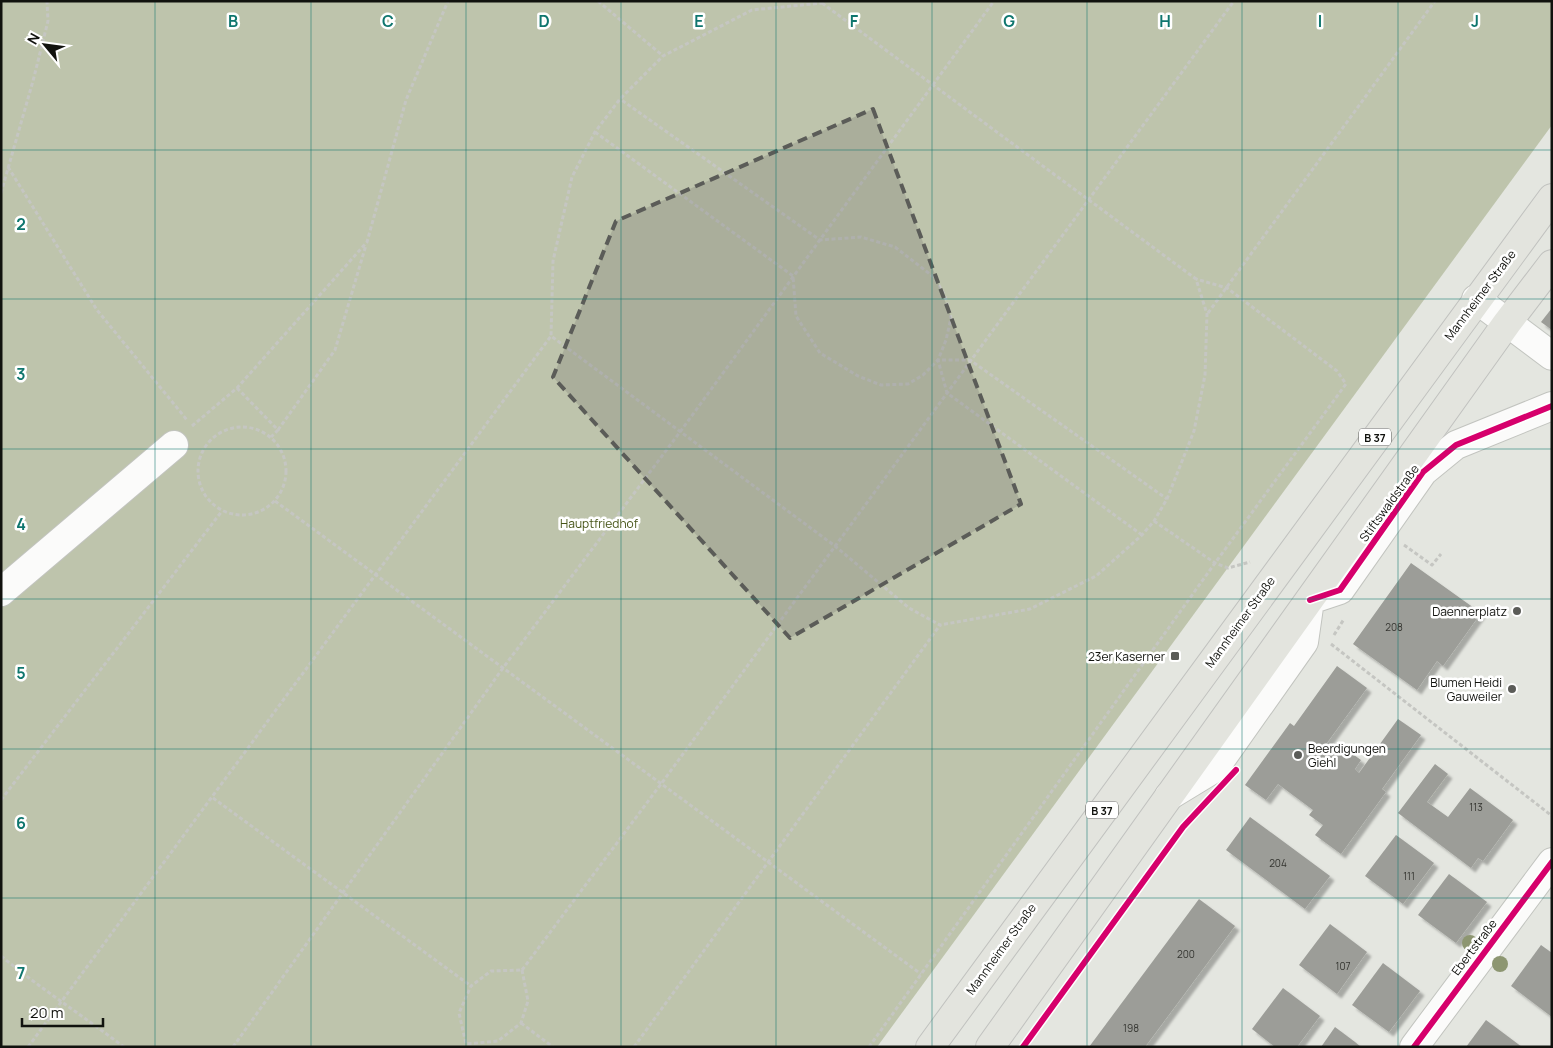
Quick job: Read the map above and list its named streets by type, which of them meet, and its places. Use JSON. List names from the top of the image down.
{
  "streets": {
    "main road": ["Mannheimer Straße", "B 37"],
    "street": ["Stiftswaldstraße", "Ebertstraße"]
  },
  "parks": ["Hauptfriedhof"],
  "places": {
    "other": ["Daennerplatz", "Blumen Heidi Gauweiler", "Beerdigungen Giehl"],
    "transit": ["23er Kaserner"]
  },
  "house_numbers": [
    "208",
    "113",
    "204",
    "111",
    "200",
    "107",
    "198"
  ],
  "scale_bar": "20 m",
  "north": "top left",
  "grid": {
    "columns": [
      "B",
      "C",
      "D",
      "E",
      "F",
      "G",
      "H",
      "I",
      "J"
    ],
    "rows": [
      "2",
      "3",
      "4",
      "5",
      "6",
      "7"
    ]
  }
}
